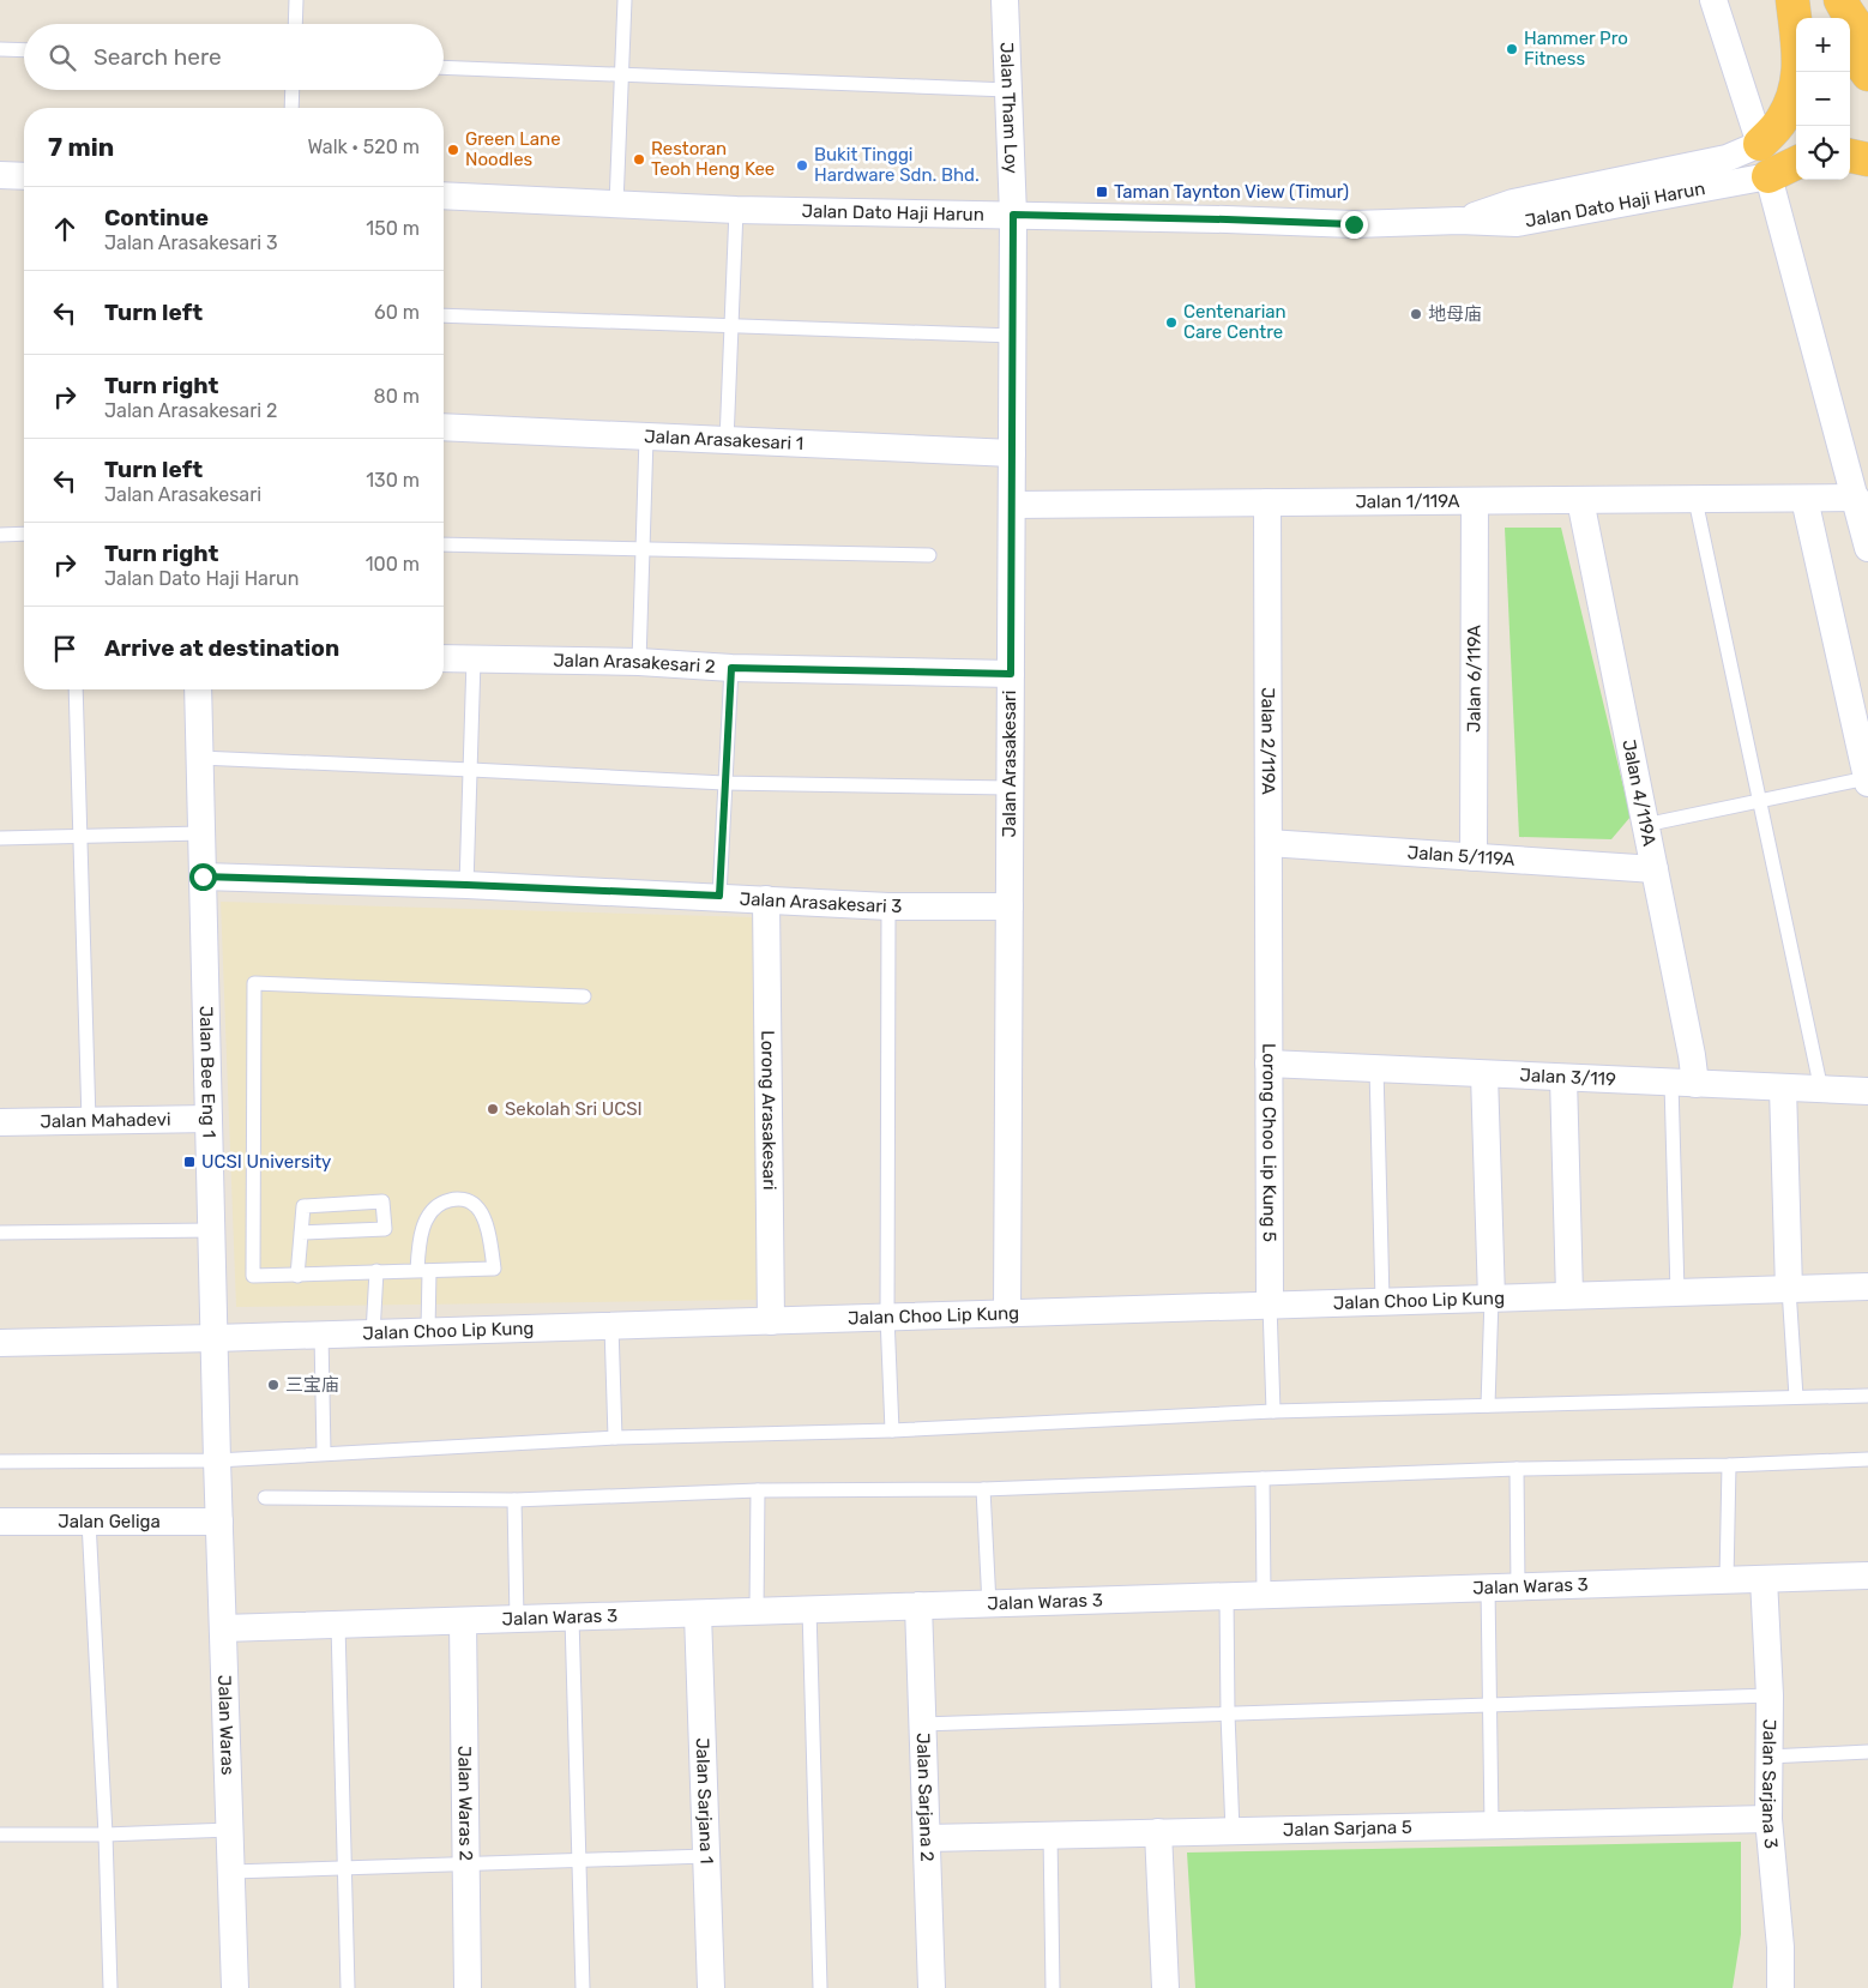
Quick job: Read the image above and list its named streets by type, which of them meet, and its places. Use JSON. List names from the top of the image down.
{
  "streets": {
    "street": [
      "Jalan Tham Loy",
      "Jalan Dato Haji Harun",
      "Jalan Arasakesari 1",
      "Jalan 1/119A",
      "Jalan Arasakesari 2",
      "Jalan 6/119A",
      "Jalan 2/119A",
      "Jalan Arasakesari",
      "Jalan 4/119A",
      "Jalan 5/119A",
      "Jalan Arasakesari 3",
      "Jalan Bee Eng 1",
      "Jalan 3/119",
      "Lorong Arasakesari",
      "Jalan Mahadevi",
      "Lorong Choo Lip Kung 5",
      "Jalan Choo Lip Kung",
      "Jalan Geliga",
      "Jalan Waras 3",
      "Jalan Waras",
      "Jalan Sarjana 3",
      "Jalan Sarjana 2",
      "Jalan Sarjana 1",
      "Jalan Waras 2",
      "Jalan Sarjana 5"
    ]
  },
  "crossings": [
    ["Jalan Tham Loy", "Jalan Dato Haji Harun"],
    ["Jalan Tham Loy", "Jalan Arasakesari"],
    ["Jalan Dato Haji Harun", "Jalan Arasakesari"],
    ["Jalan Arasakesari 1", "Jalan Arasakesari"],
    ["Jalan 1/119A", "Jalan 6/119A"],
    ["Jalan 1/119A", "Jalan 2/119A"],
    ["Jalan 1/119A", "Jalan Arasakesari"],
    ["Jalan 1/119A", "Jalan 4/119A"],
    ["Jalan Arasakesari 2", "Jalan Arasakesari"],
    ["Jalan 6/119A", "Jalan 5/119A"],
    ["Jalan 2/119A", "Jalan 5/119A"],
    ["Jalan 2/119A", "Lorong Choo Lip Kung 5"],
    ["Jalan Arasakesari", "Jalan Arasakesari 3"],
    ["Jalan Arasakesari", "Jalan Choo Lip Kung"],
    ["Jalan 4/119A", "Jalan 5/119A"],
    ["Jalan 4/119A", "Jalan 3/119"],
    ["Jalan Arasakesari 3", "Jalan Bee Eng 1"],
    ["Jalan Arasakesari 3", "Lorong Arasakesari"],
    ["Jalan Bee Eng 1", "Jalan Mahadevi"],
    ["Jalan Bee Eng 1", "Jalan Choo Lip Kung"],
    ["Jalan Bee Eng 1", "Jalan Waras"],
    ["Jalan 3/119", "Lorong Choo Lip Kung 5"],
    ["Lorong Arasakesari", "Jalan Choo Lip Kung"],
    ["Lorong Choo Lip Kung 5", "Jalan Choo Lip Kung"],
    ["Jalan Geliga", "Jalan Waras"],
    ["Jalan Waras 3", "Jalan Waras"],
    ["Jalan Waras 3", "Jalan Sarjana 3"],
    ["Jalan Waras 3", "Jalan Sarjana 2"],
    ["Jalan Waras 3", "Jalan Sarjana 1"],
    ["Jalan Waras 3", "Jalan Waras 2"],
    ["Jalan Sarjana 3", "Jalan Sarjana 5"],
    ["Jalan Sarjana 2", "Jalan Sarjana 5"]
  ],
  "places": {
    "other": [
      "Hammer Pro Fitness",
      "Green Lane Noodles",
      "Restoran Teoh Heng Kee",
      "Bukit Tinggi Hardware Sdn. Bhd.",
      "地母庙",
      "Centenarian Care Centre",
      "Sekolah Sri UCSI",
      "三宝庙"
    ],
    "transit": ["Taman Taynton View (Timur)", "UCSI University"]
  },
  "page": {
    "map_buttons": ["+", "−"],
    "search": "Search here",
    "heading": ["7 min", "Walk · 520 m"],
    "list": [
      ["Continue", "Jalan Arasakesari 3", "150 m"],
      ["Turn left", "60 m"],
      ["Turn right", "Jalan Arasakesari 2", "80 m"],
      ["Turn left", "Jalan Arasakesari", "130 m"],
      ["Turn right", "Jalan Dato Haji Harun", "100 m"],
      "Arrive at destination"
    ]
  }
}
